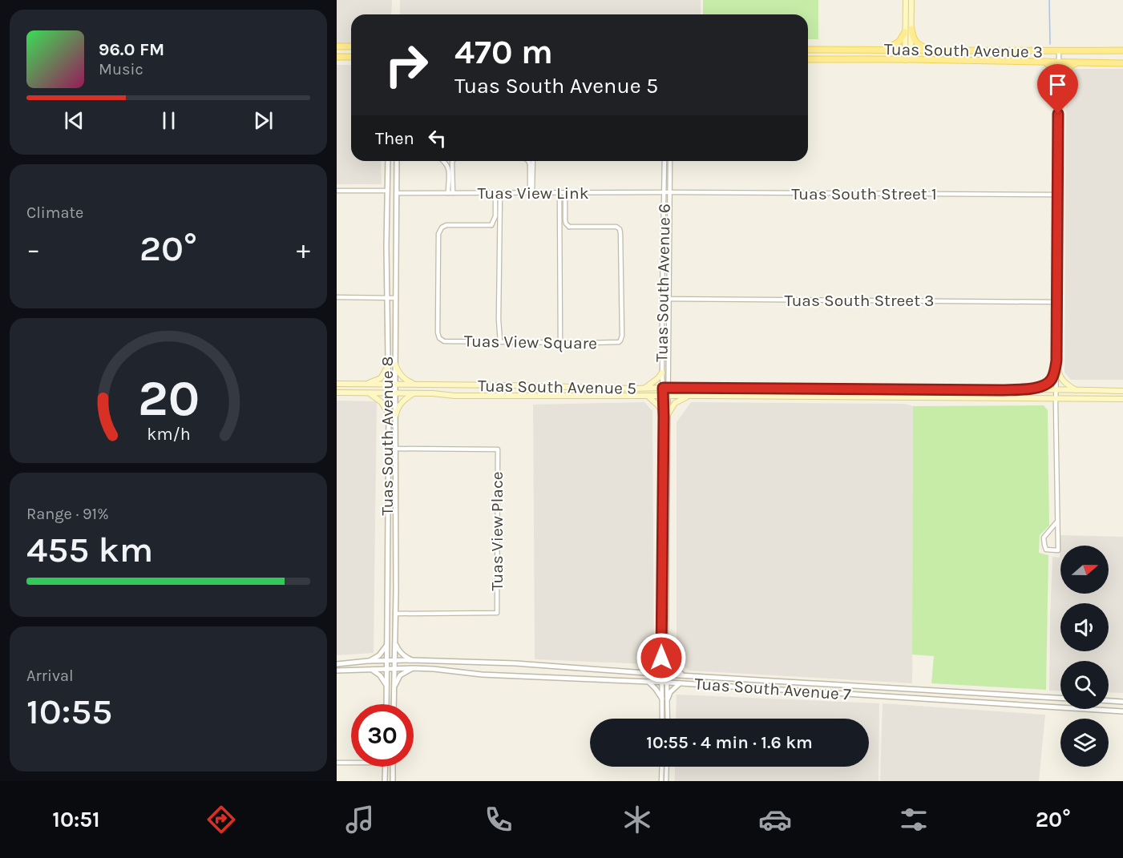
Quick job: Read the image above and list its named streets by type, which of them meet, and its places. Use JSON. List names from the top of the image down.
{
  "streets": {
    "main road": ["Tuas South Avenue 3", "Tuas South Avenue 5"],
    "street": [
      "Tuas View Link",
      "Tuas South Street 1",
      "Tuas South Avenue 6",
      "Tuas South Street 3",
      "Tuas View Square",
      "Tuas South Avenue 8",
      "Tuas View Place",
      "Tuas South Avenue 7"
    ]
  },
  "crossings": [
    ["Tuas View Link", "Tuas South Street 1"],
    ["Tuas View Link", "Tuas South Avenue 6"],
    ["Tuas View Link", "Tuas South Avenue 8"],
    ["Tuas South Street 1", "Tuas South Avenue 6"],
    ["Tuas South Avenue 6", "Tuas South Street 3"],
    ["Tuas South Avenue 6", "Tuas South Avenue 5"],
    ["Tuas South Avenue 6", "Tuas South Avenue 7"],
    ["Tuas South Avenue 5", "Tuas South Avenue 8"],
    ["Tuas South Avenue 8", "Tuas View Place"],
    ["Tuas South Avenue 8", "Tuas South Avenue 7"]
  ],
  "north": "right",
  "page": {
    "turn": ["470 m", "Tuas South Avenue 5"],
    "song": ["96.0 FM", "Music"],
    "then": "Then",
    "tile": [
      "Climate",
      ["Range · 91%", "455 km"],
      ["Arrival", "10:55"]
    ],
    "heat": ["−", "20°", "+"],
    "limit": "30",
    "trip": "10:55 · 4 min · 1.6 km",
    "tabs": ["10:51", "20°"],
    "gauge": ["20", "km/h"]
  }
}
